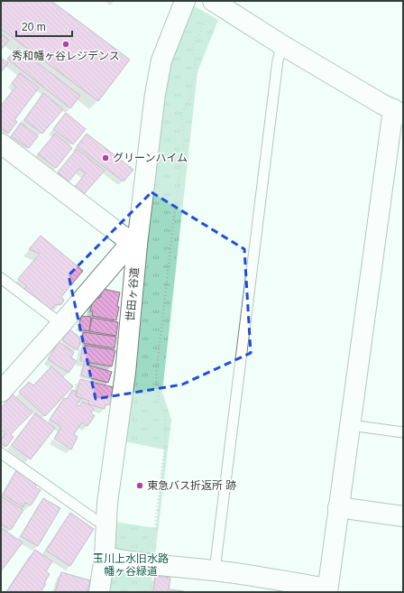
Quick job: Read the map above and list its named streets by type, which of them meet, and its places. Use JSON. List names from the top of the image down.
{
  "streets": {
    "street": ["世田ヶ谷道"]
  },
  "parks": ["玉川上水旧水路 幡ヶ谷緑道"],
  "places": ["秀和幡ヶ谷レジデンス", "グリーンハイム", "東急バス折返所 跡"],
  "scale_bar": "20 m"
}
